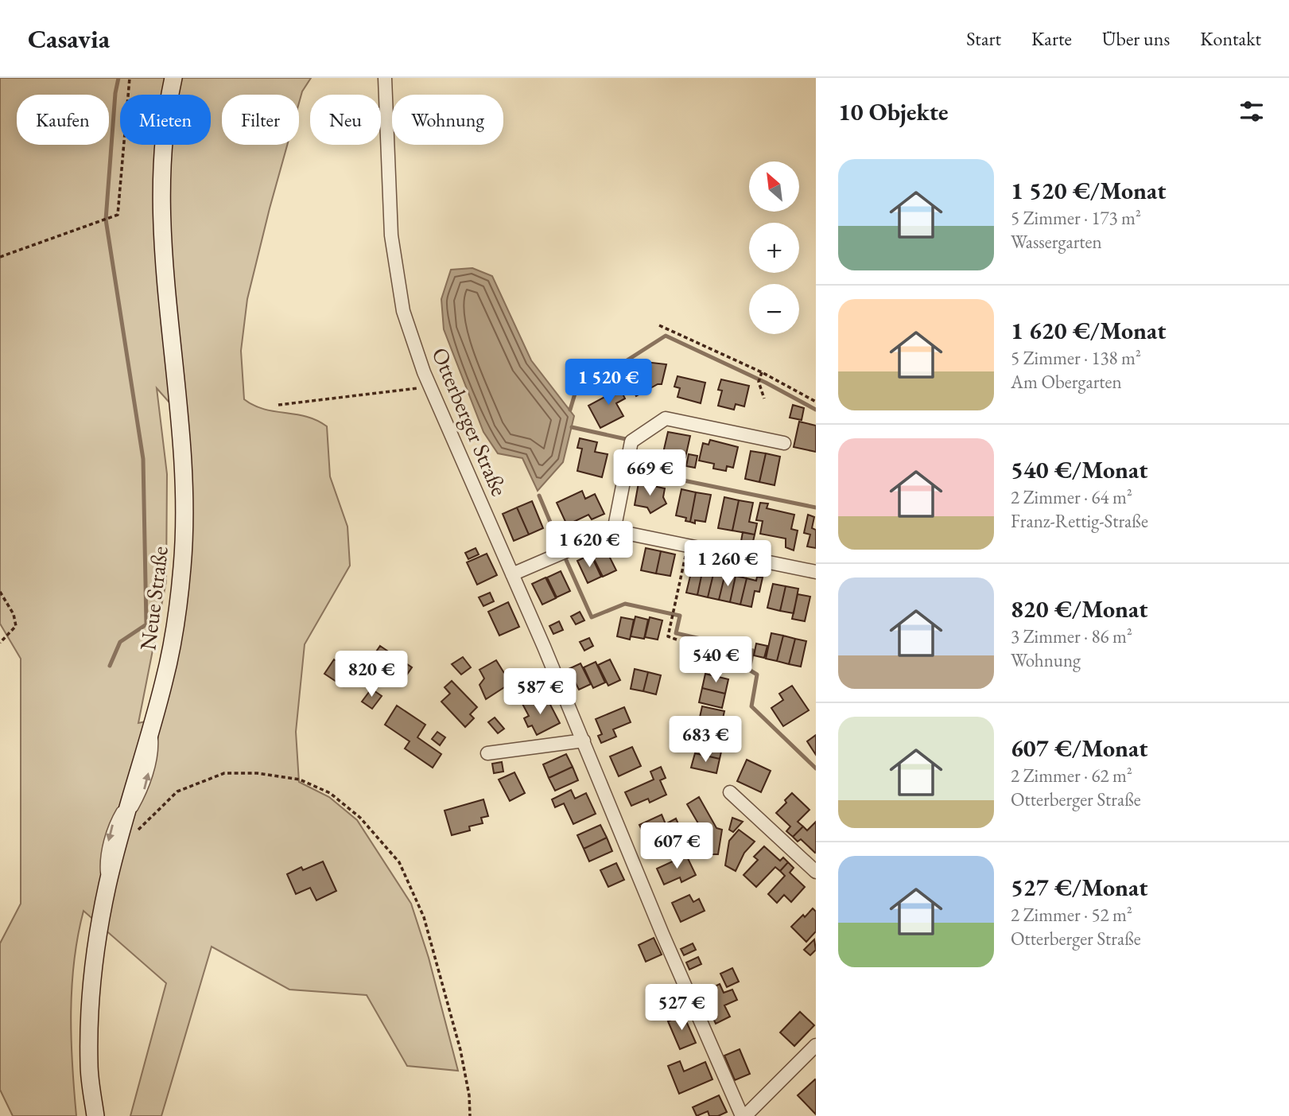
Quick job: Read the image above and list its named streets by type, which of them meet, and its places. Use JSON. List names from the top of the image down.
{
  "streets": {
    "main road": ["Neue Straße"],
    "street": ["Otterberger Straße"]
  },
  "north": "top left",
  "page": {
    "header": "Casavia",
    "nav": [
      "Start",
      "Karte",
      "Über uns",
      "Kontakt"
    ],
    "heading": "10 Objekte",
    "chip": [
      "Kaufen",
      "Mieten",
      "Filter",
      "Neu",
      "Wohnung"
    ],
    "list": [
      {
        "name": "1 520 €/Monat",
        "note": "5 Zimmer · 173 m² · Wassergarten"
      },
      {
        "name": "1 620 €/Monat",
        "note": "5 Zimmer · 138 m² · Am Obergarten"
      },
      {
        "name": "540 €/Monat",
        "note": "2 Zimmer · 64 m² · Franz-Rettig-Straße"
      },
      {
        "name": "820 €/Monat",
        "note": "3 Zimmer · 86 m² · Wohnung"
      },
      {
        "name": "607 €/Monat",
        "note": "2 Zimmer · 62 m² · Otterberger Straße"
      },
      {
        "name": "527 €/Monat",
        "note": "2 Zimmer · 52 m² · Otterberger Straße"
      }
    ],
    "map_buttons": ["+", "−"],
    "price": [
      "1 520 €",
      "669 €",
      "1 620 €",
      "1 260 €",
      "540 €",
      "820 €",
      "587 €",
      "683 €",
      "607 €",
      "527 €"
    ]
  }
}
